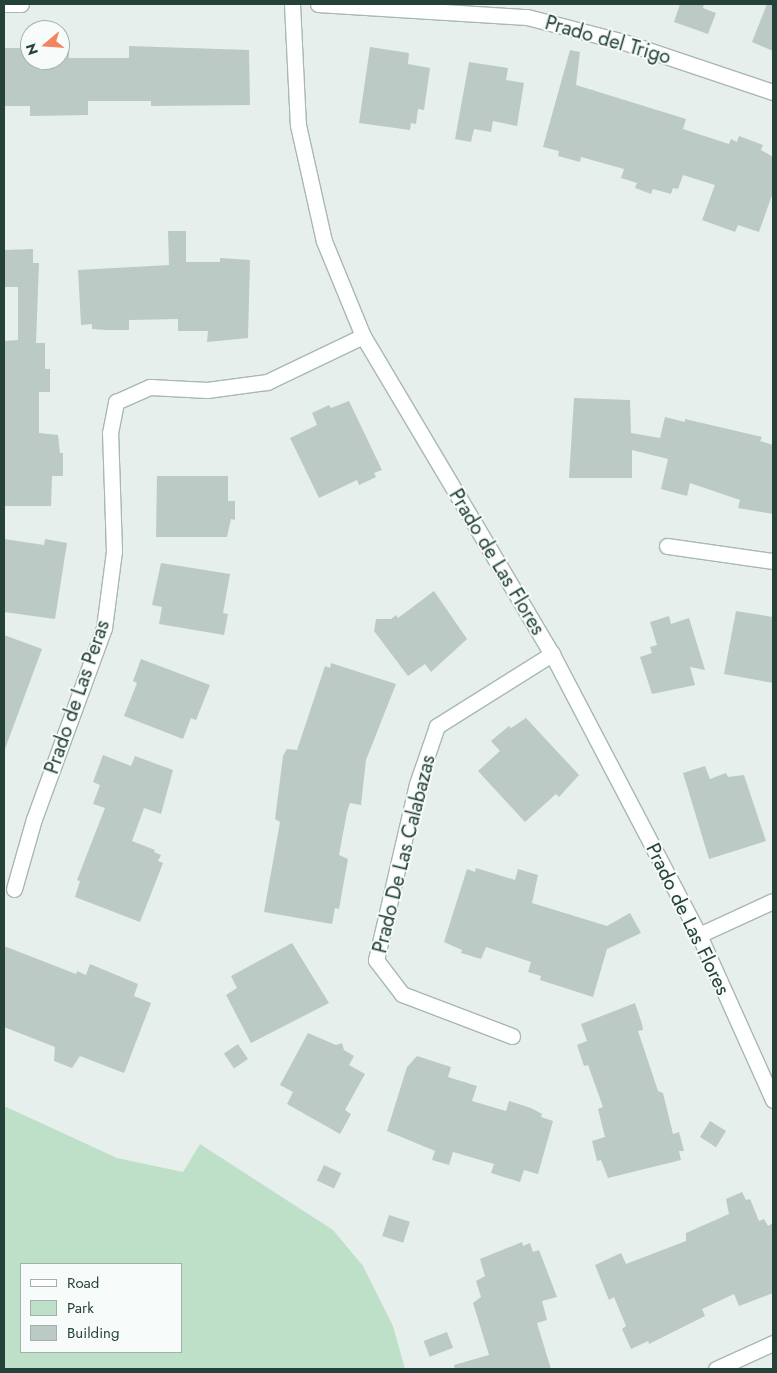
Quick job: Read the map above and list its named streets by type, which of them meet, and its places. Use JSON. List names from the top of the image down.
{
  "streets": {
    "street": [
      "Prado del Trigo",
      "Prado de Las Flores",
      "Prado de Las Peras",
      "Prado De Las Calabazas"
    ]
  },
  "crossings": [
    ["Prado de Las Flores", "Prado de Las Peras"],
    ["Prado de Las Flores", "Prado De Las Calabazas"]
  ],
  "legend": ["Road", "Park", "Building"],
  "north": "left"
}
